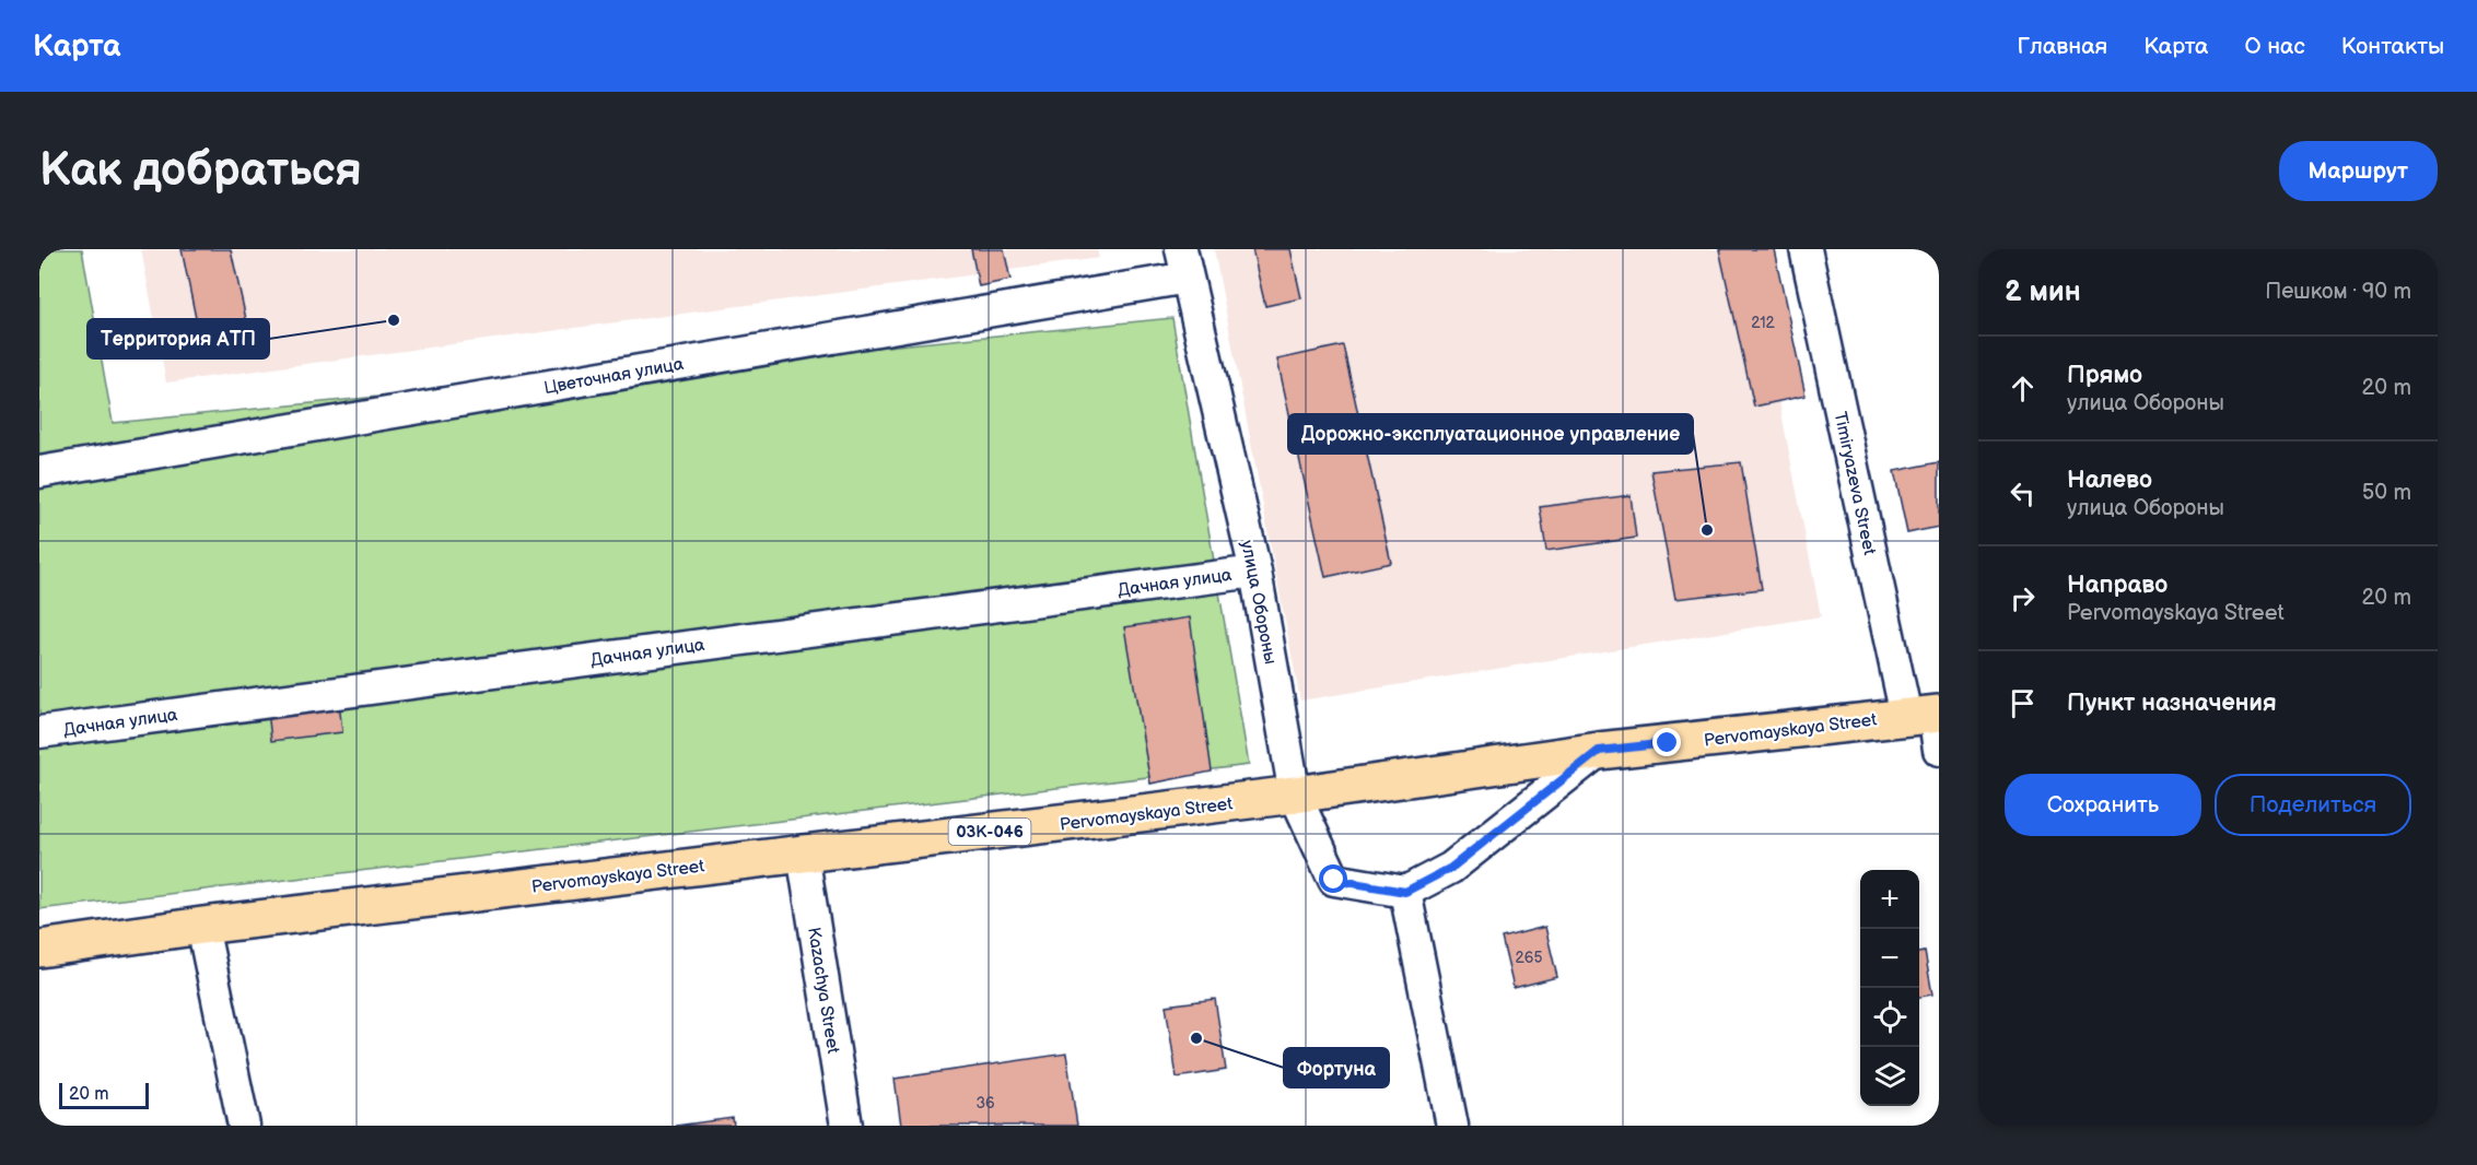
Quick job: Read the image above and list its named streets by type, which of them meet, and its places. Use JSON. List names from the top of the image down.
{
  "streets": {
    "main road": ["Pervomayskaya Street", "03К-046"],
    "street": [
      "Цветочная улица",
      "Timiryazeva Street",
      "Дачная улица",
      "улица Обороны",
      "Kazachya Street"
    ]
  },
  "crossings": [
    ["Цветочная улица", "улица Обороны"],
    ["Timiryazeva Street", "Pervomayskaya Street"],
    ["Дачная улица", "улица Обороны"],
    ["улица Обороны", "Pervomayskaya Street"],
    ["Pervomayskaya Street", "Kazachya Street"]
  ],
  "places": ["Территория АТП", "Дорожно-эксплуатационное управление", "Фортуна"],
  "house_numbers": ["212", "265", "36"],
  "scale_bar": "20 m",
  "page": {
    "header": "Карта",
    "nav": [
      "Главная",
      "Карта",
      "О нас",
      "Контакты"
    ],
    "buttons": [
      "Маршрут",
      ["Сохранить", "Поделиться"]
    ],
    "title": "Как добраться",
    "heading": ["2 мин", "Пешком · 90 m"],
    "list": [
      ["Прямо", "улица Обороны", "20 m"],
      ["Налево", "улица Обороны", "50 m"],
      ["Направо", "Pervomayskaya Street", "20 m"],
      "Пункт назначения"
    ],
    "map_buttons": ["+", "−"],
    "scale": "20 m"
  }
}
